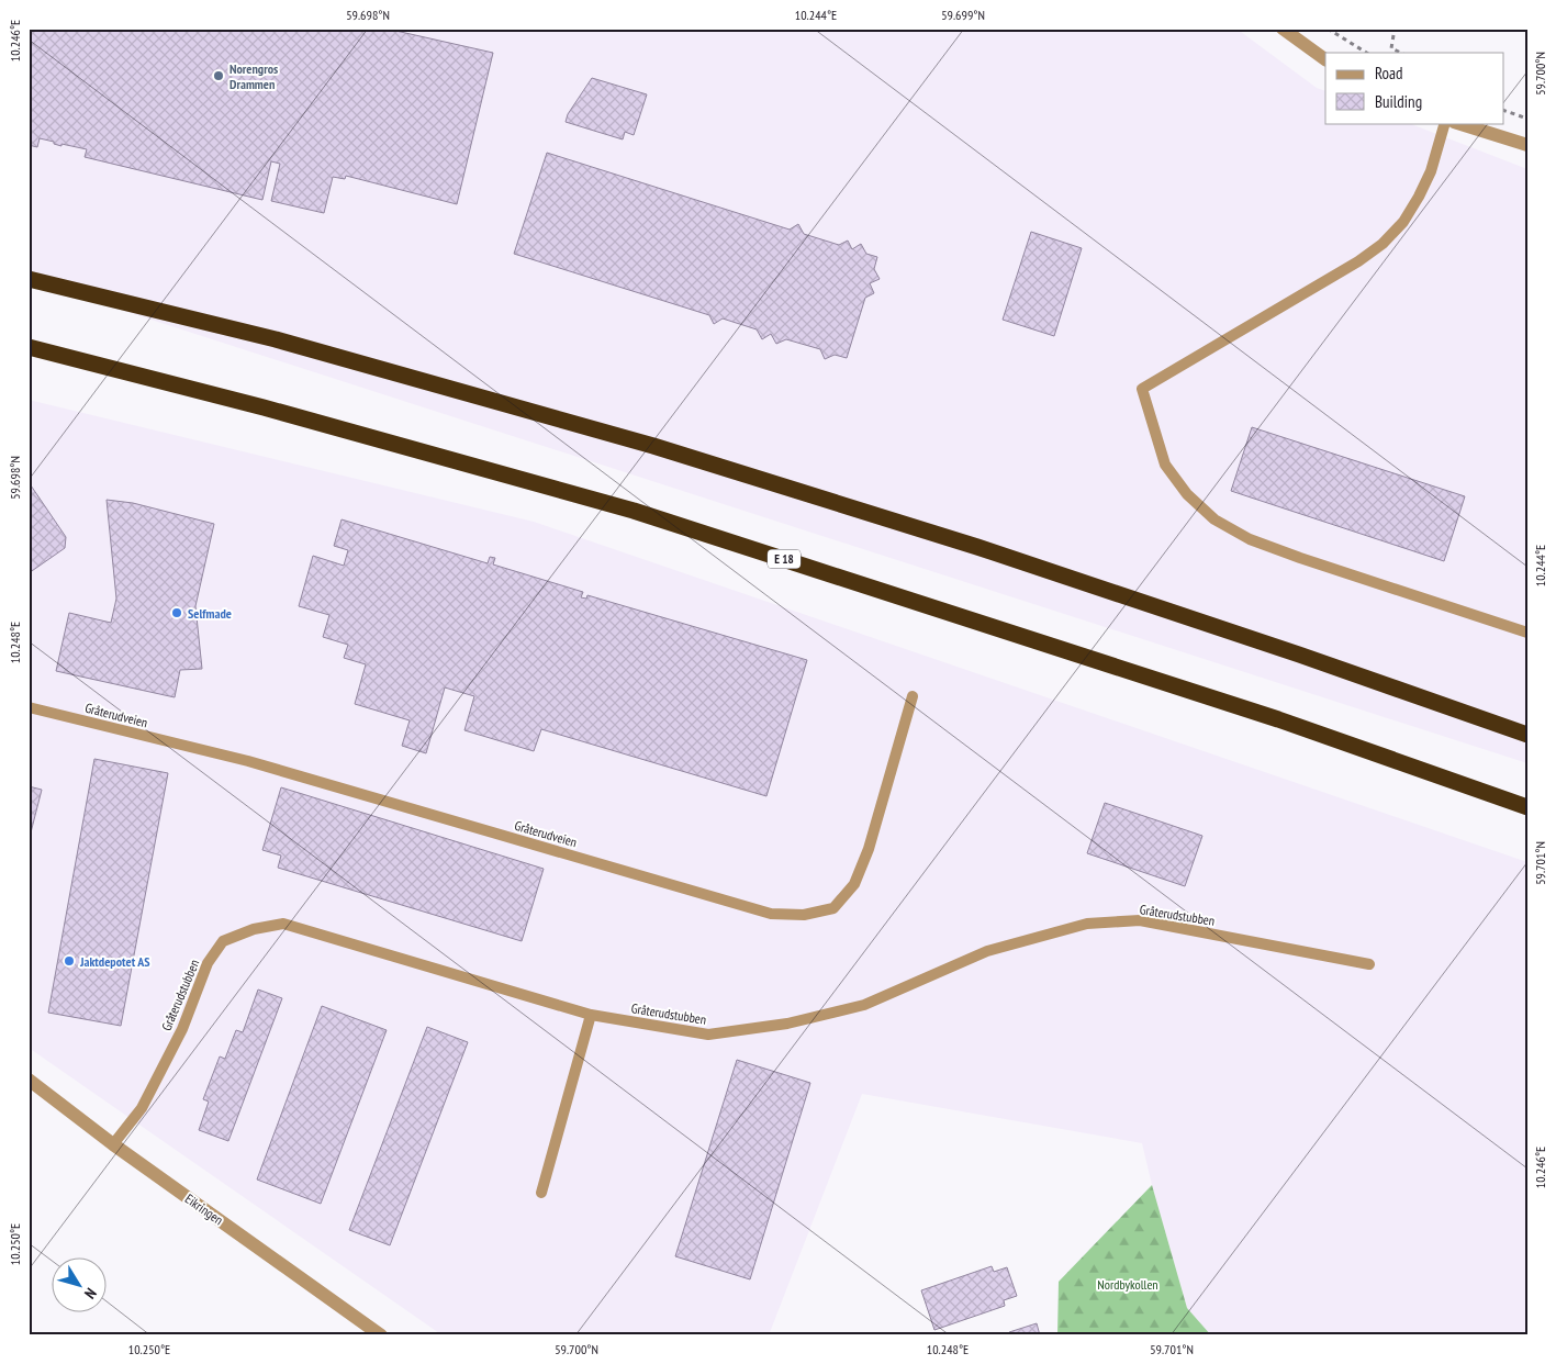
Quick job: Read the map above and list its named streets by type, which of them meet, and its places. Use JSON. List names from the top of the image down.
{
  "streets": {
    "highway": ["E 18"],
    "street": ["Eikringen"],
    "lane": ["Gråterudveien", "Gråterudstubben"]
  },
  "crossings": [
    ["Gråterudstubben", "Eikringen"]
  ],
  "parks": ["Nordbykollen"],
  "places": ["Norengros Drammen", "Selfmade", "Jaktdepotet AS"],
  "legend": ["Road", "Building"],
  "north": "bottom right",
  "coordinates": [
    "59.698°N",
    "10.244°E",
    "59.699°N",
    "10.246°E",
    "59.700°N",
    "10.248°E",
    "59.701°N",
    "10.250°E"
  ]
}
